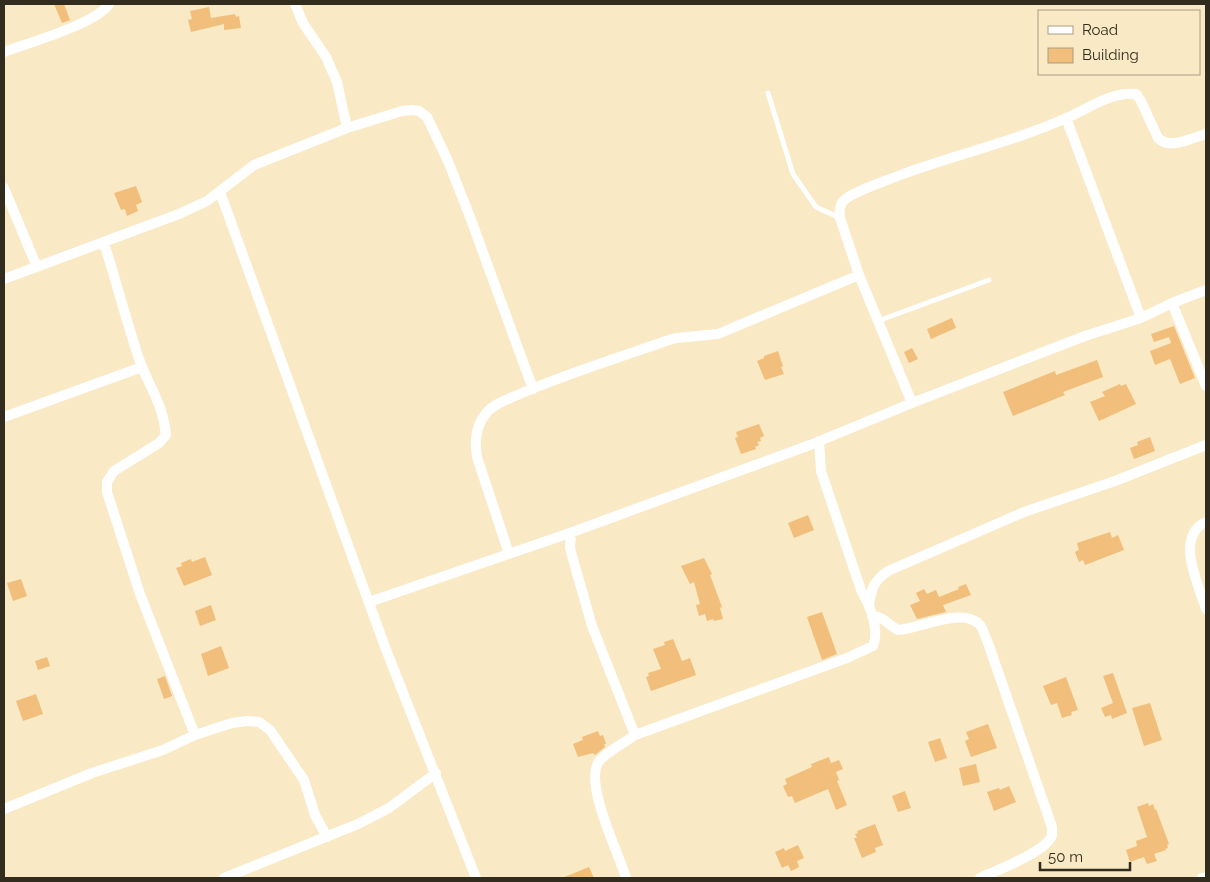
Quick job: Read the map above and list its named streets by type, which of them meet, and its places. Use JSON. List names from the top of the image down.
{
  "legend": ["Road", "Building"],
  "scale_bar": "50 m"
}
